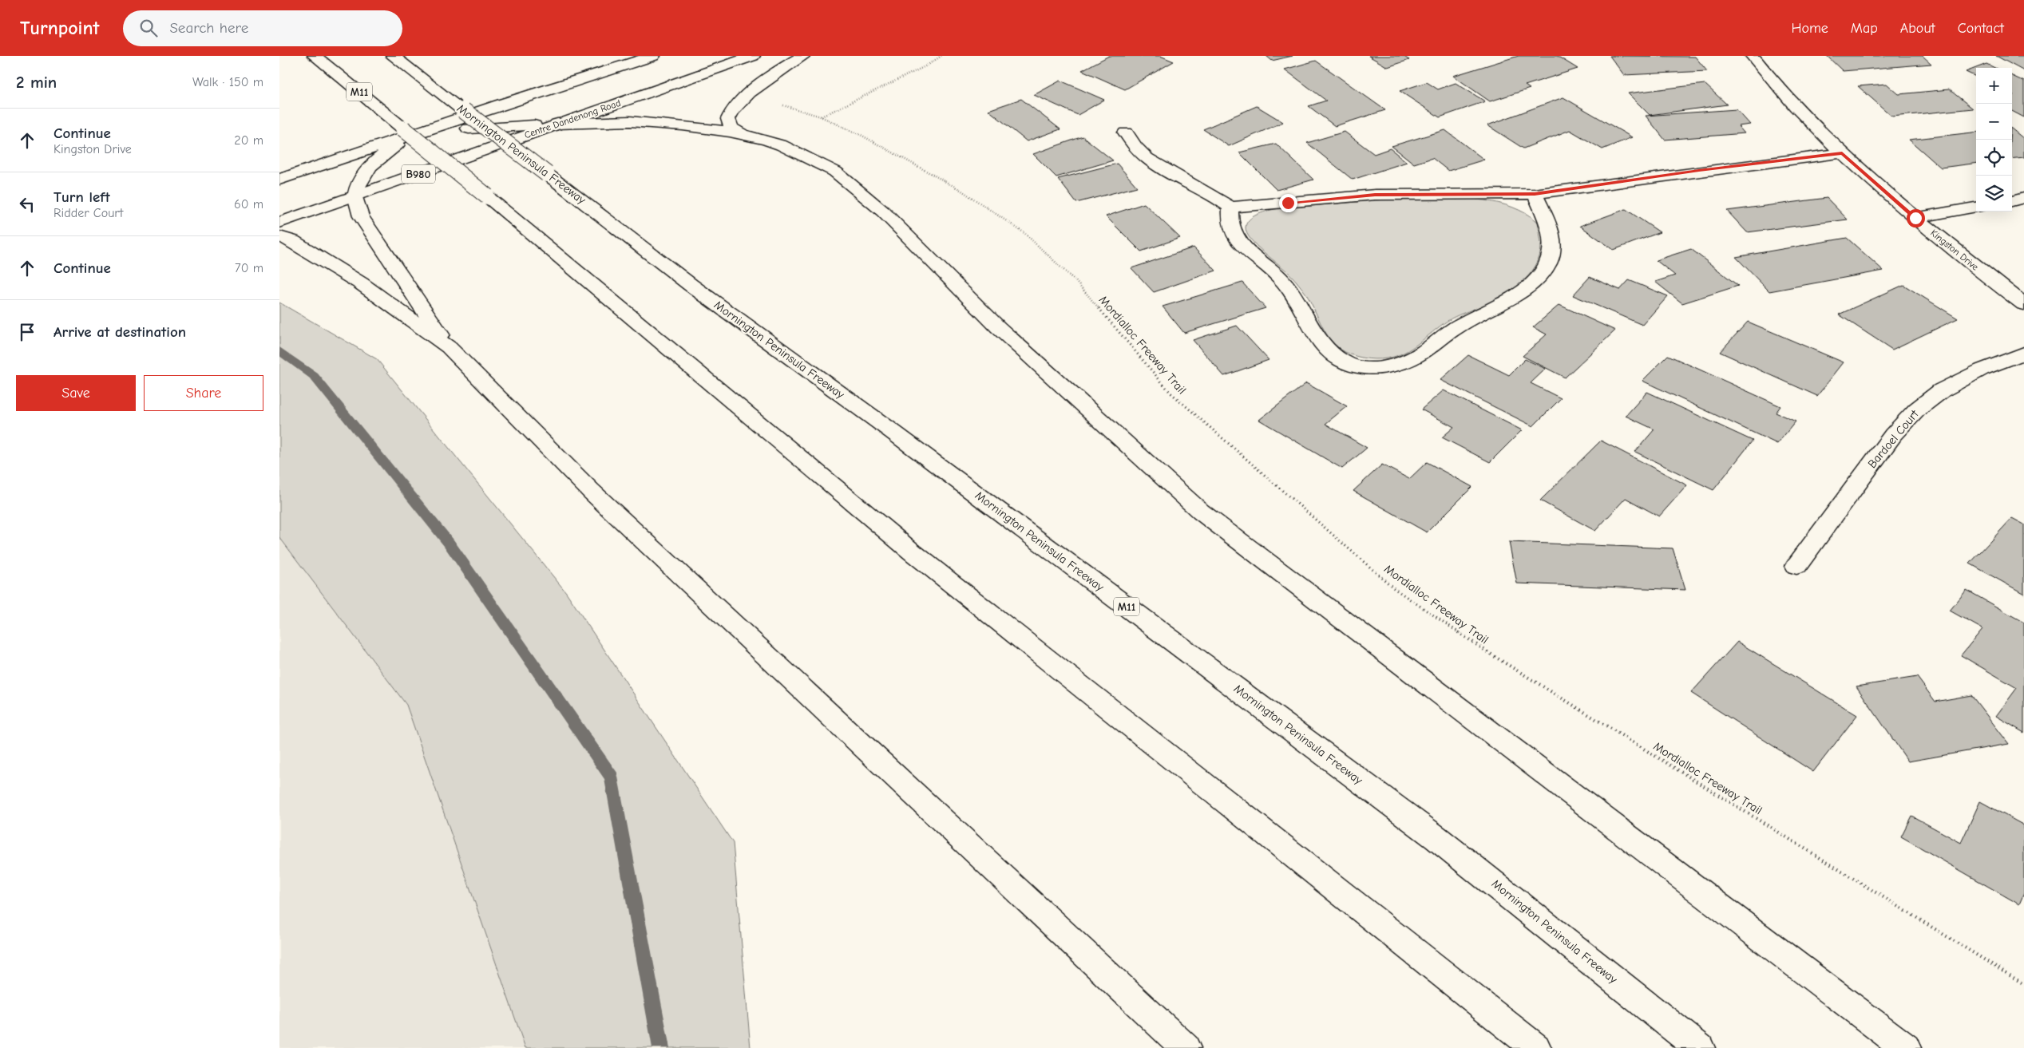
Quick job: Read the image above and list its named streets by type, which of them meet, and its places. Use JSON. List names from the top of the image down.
{
  "streets": {
    "main road": [
      "M11",
      "Centre Dandenong Road",
      "Mornington Peninsula Freeway",
      "B980",
      "Kingston Drive",
      "Bardoel Court"
    ],
    "path": ["Mordialloc Freeway Trail"]
  },
  "page": {
    "header": "Turnpoint",
    "search": "Search here",
    "nav": [
      "Home",
      "Map",
      "About",
      "Contact"
    ],
    "heading": ["2 min", "Walk · 150 m"],
    "map_buttons": ["+", "−"],
    "list": [
      ["Continue", "Kingston Drive", "20 m"],
      ["Turn left", "Ridder Court", "60 m"],
      ["Continue", "70 m"],
      "Arrive at destination"
    ],
    "buttons": ["Save", "Share"]
  }
}
